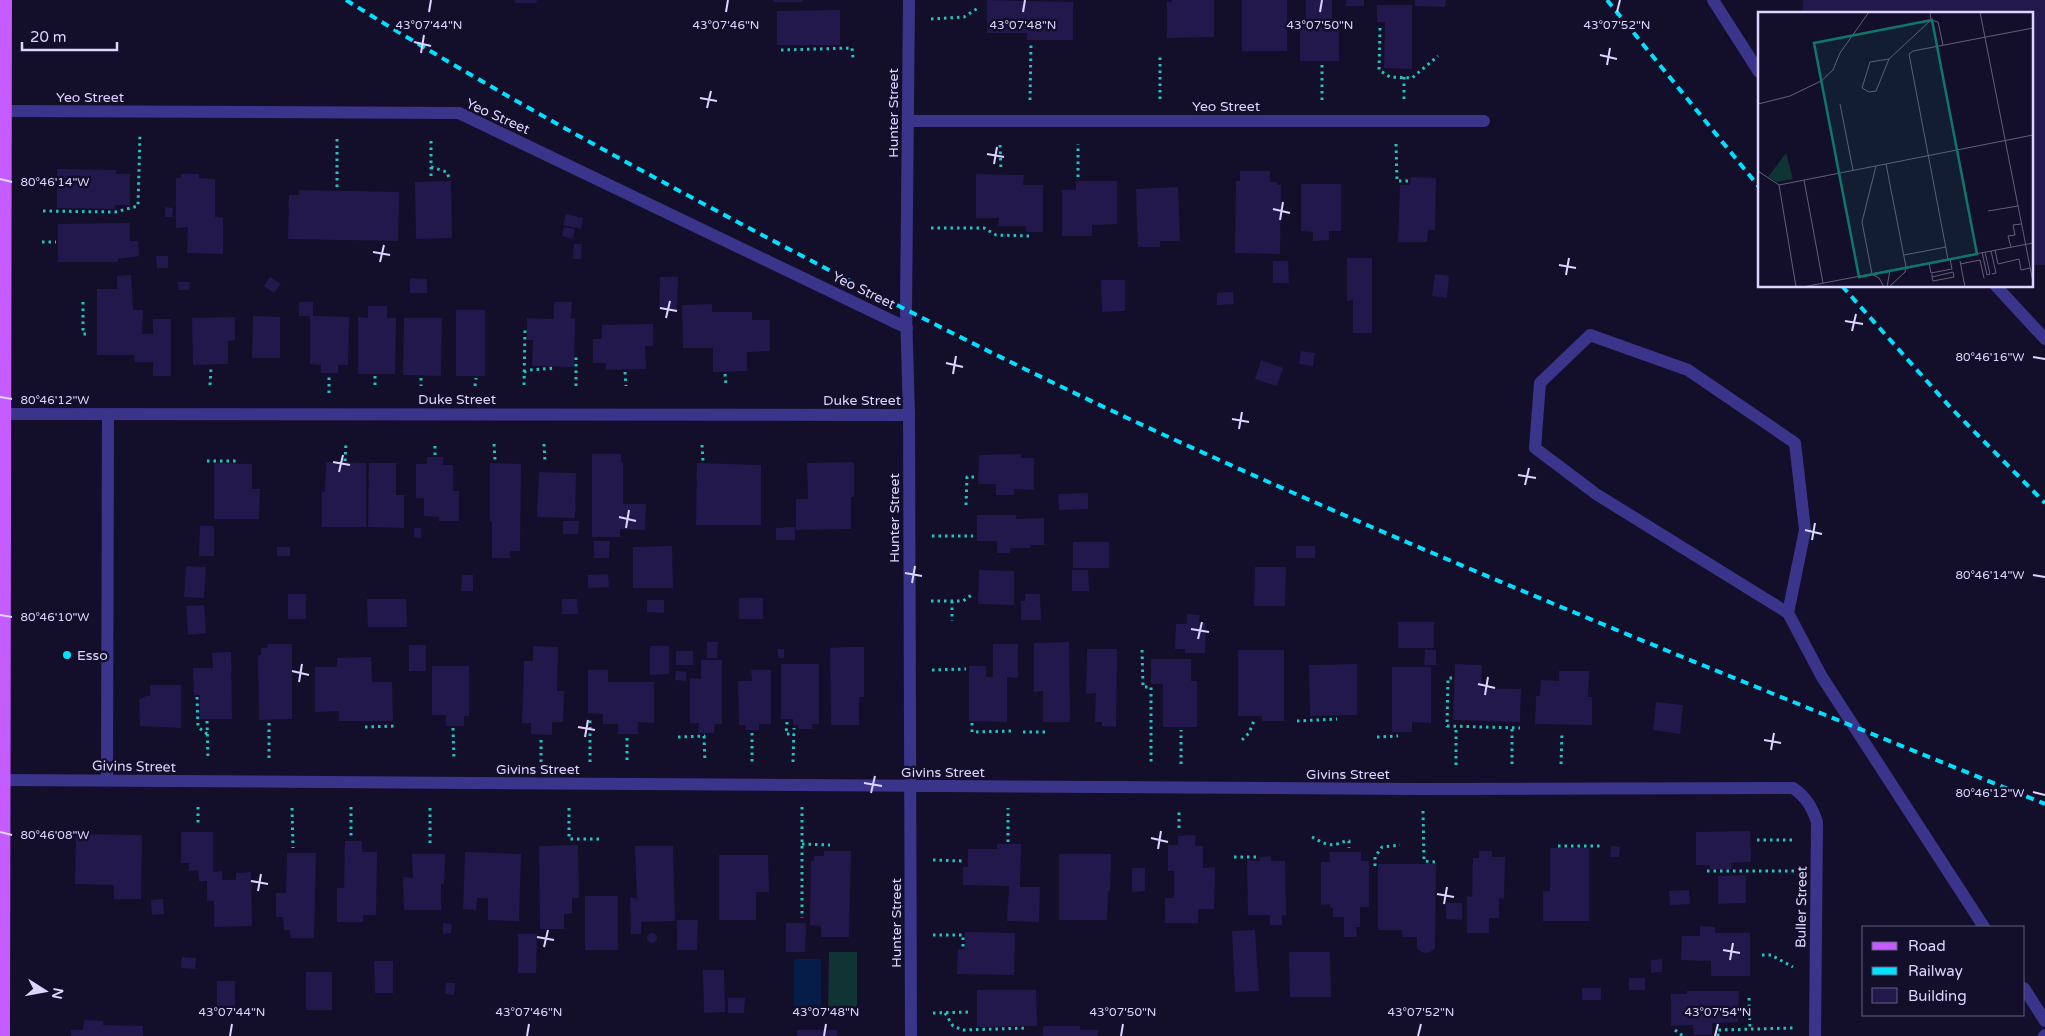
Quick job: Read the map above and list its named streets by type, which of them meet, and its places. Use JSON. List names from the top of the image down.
{
  "streets": {
    "street": [
      "Yeo Street",
      "Hunter Street",
      "Duke Street",
      "Givins Street",
      "Buller Street"
    ]
  },
  "crossings": [
    ["Yeo Street", "Hunter Street"],
    ["Hunter Street", "Duke Street"],
    ["Hunter Street", "Givins Street"],
    ["Givins Street", "Buller Street"]
  ],
  "places": ["Esso"],
  "legend": ["Road", "Railway", "Building"],
  "scale_bar": "20 m",
  "north": "right",
  "coordinates": [
    "43°07'44\"N",
    "43°07'46\"N",
    "43°07'48\"N",
    "43°07'50\"N",
    "43°07'52\"N",
    "80°46'14\"W",
    "80°46'16\"W",
    "80°46'12\"W",
    "80°46'10\"W",
    "80°46'08\"W",
    "43°07'54\"N"
  ]
}
